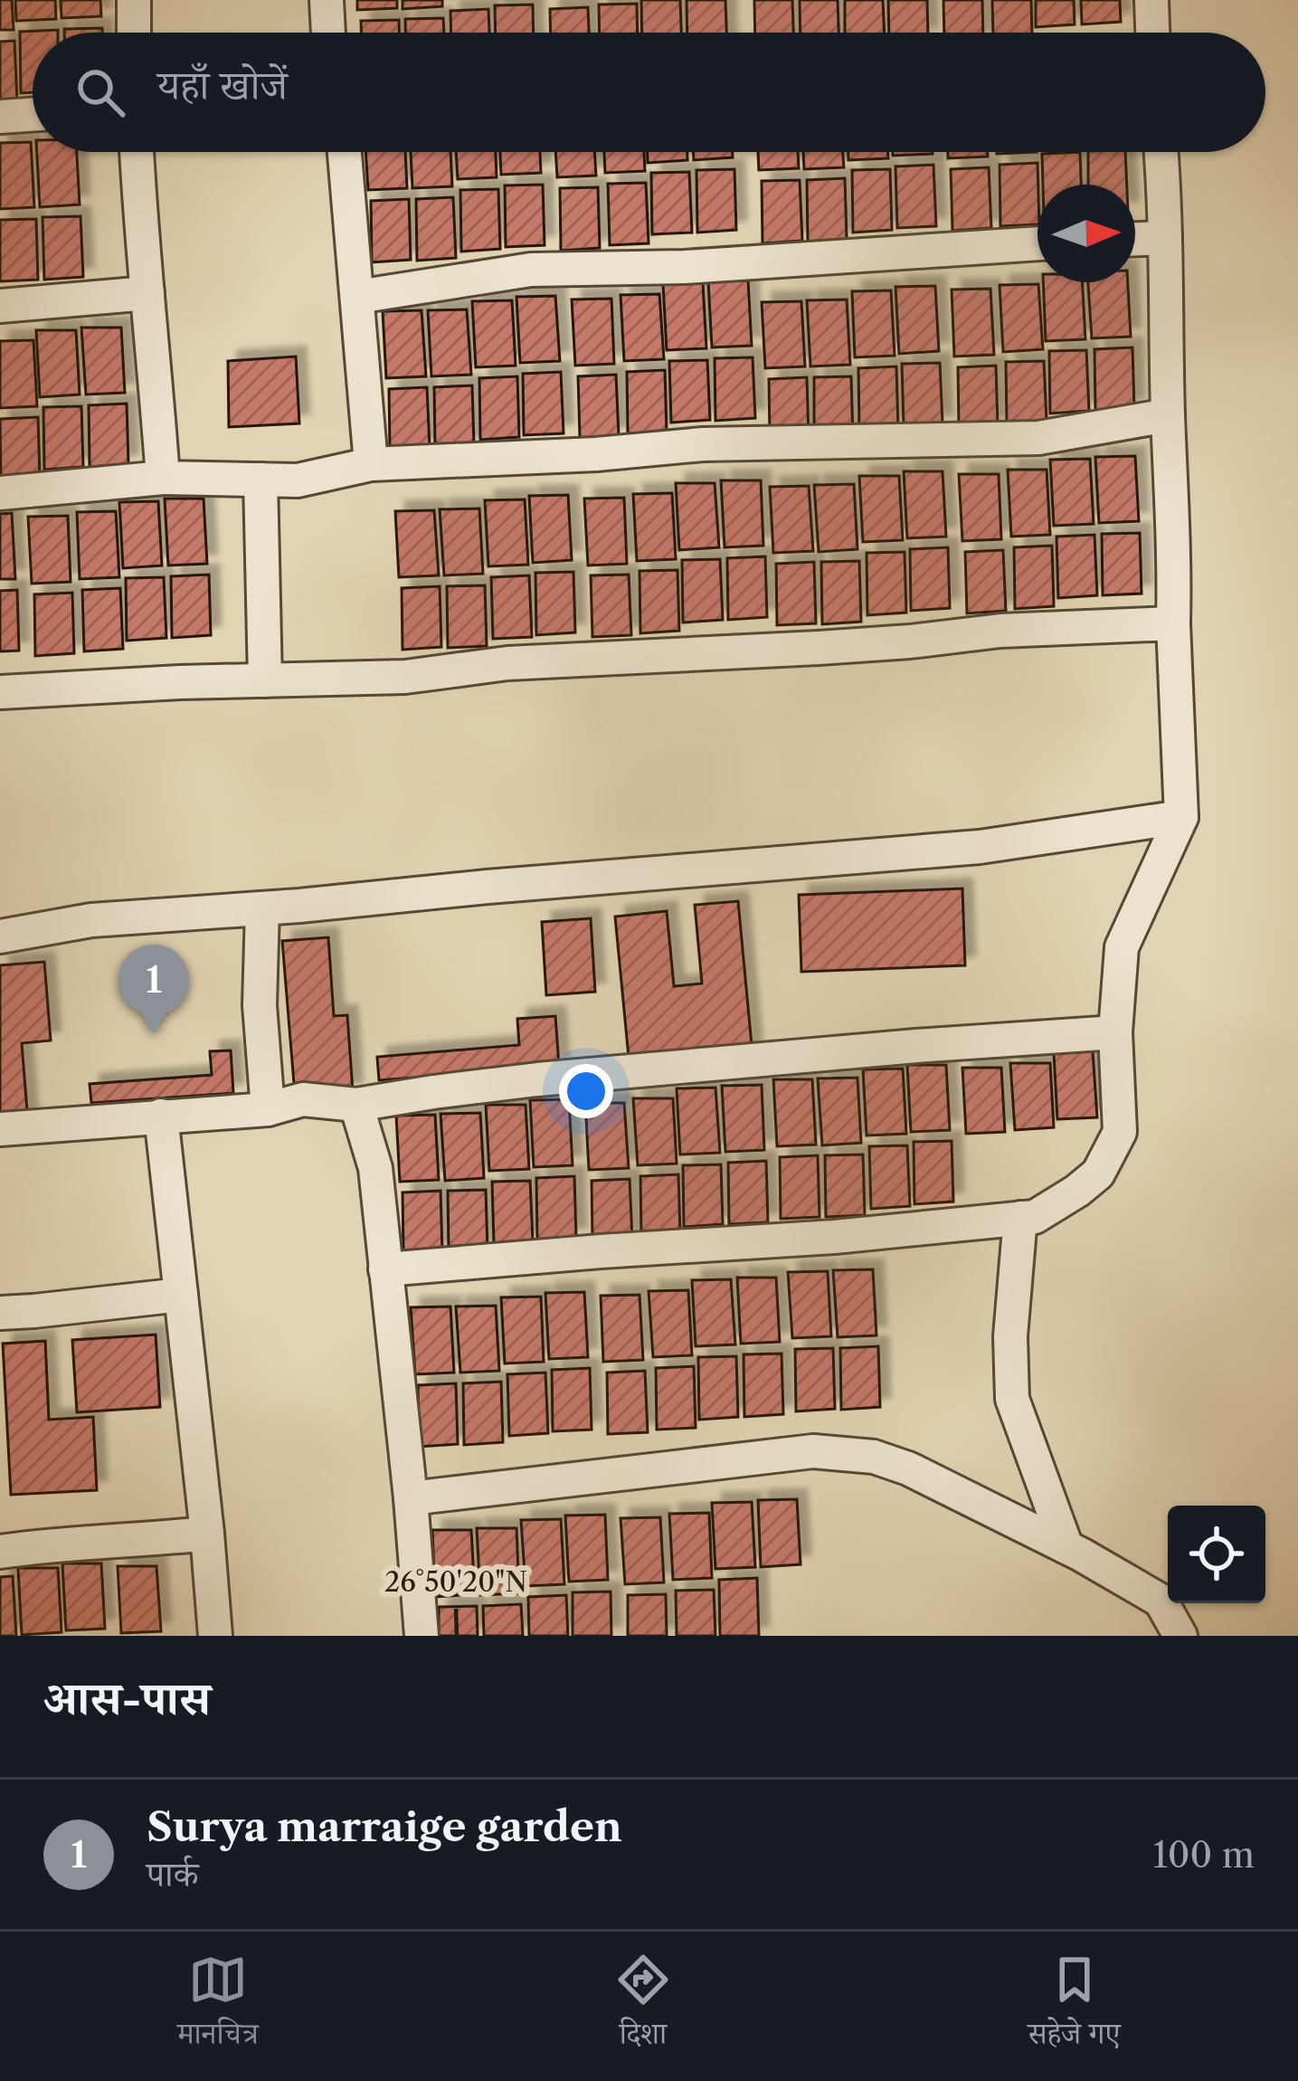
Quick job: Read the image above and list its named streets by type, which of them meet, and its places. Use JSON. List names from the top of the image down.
{
  "north": "right",
  "page": {
    "search": "यहाँ खोजें",
    "pins": "1",
    "heading": "आस-पास",
    "list": [
      {
        "mark": "1",
        "name": "Surya marraige garden",
        "note": "पार्क",
        "value": "100 m"
      }
    ],
    "nav": ["मानचित्र", "दिशा", "सहेजे गए"]
  },
  "coordinates": ["26°50'20\"N"]
}
